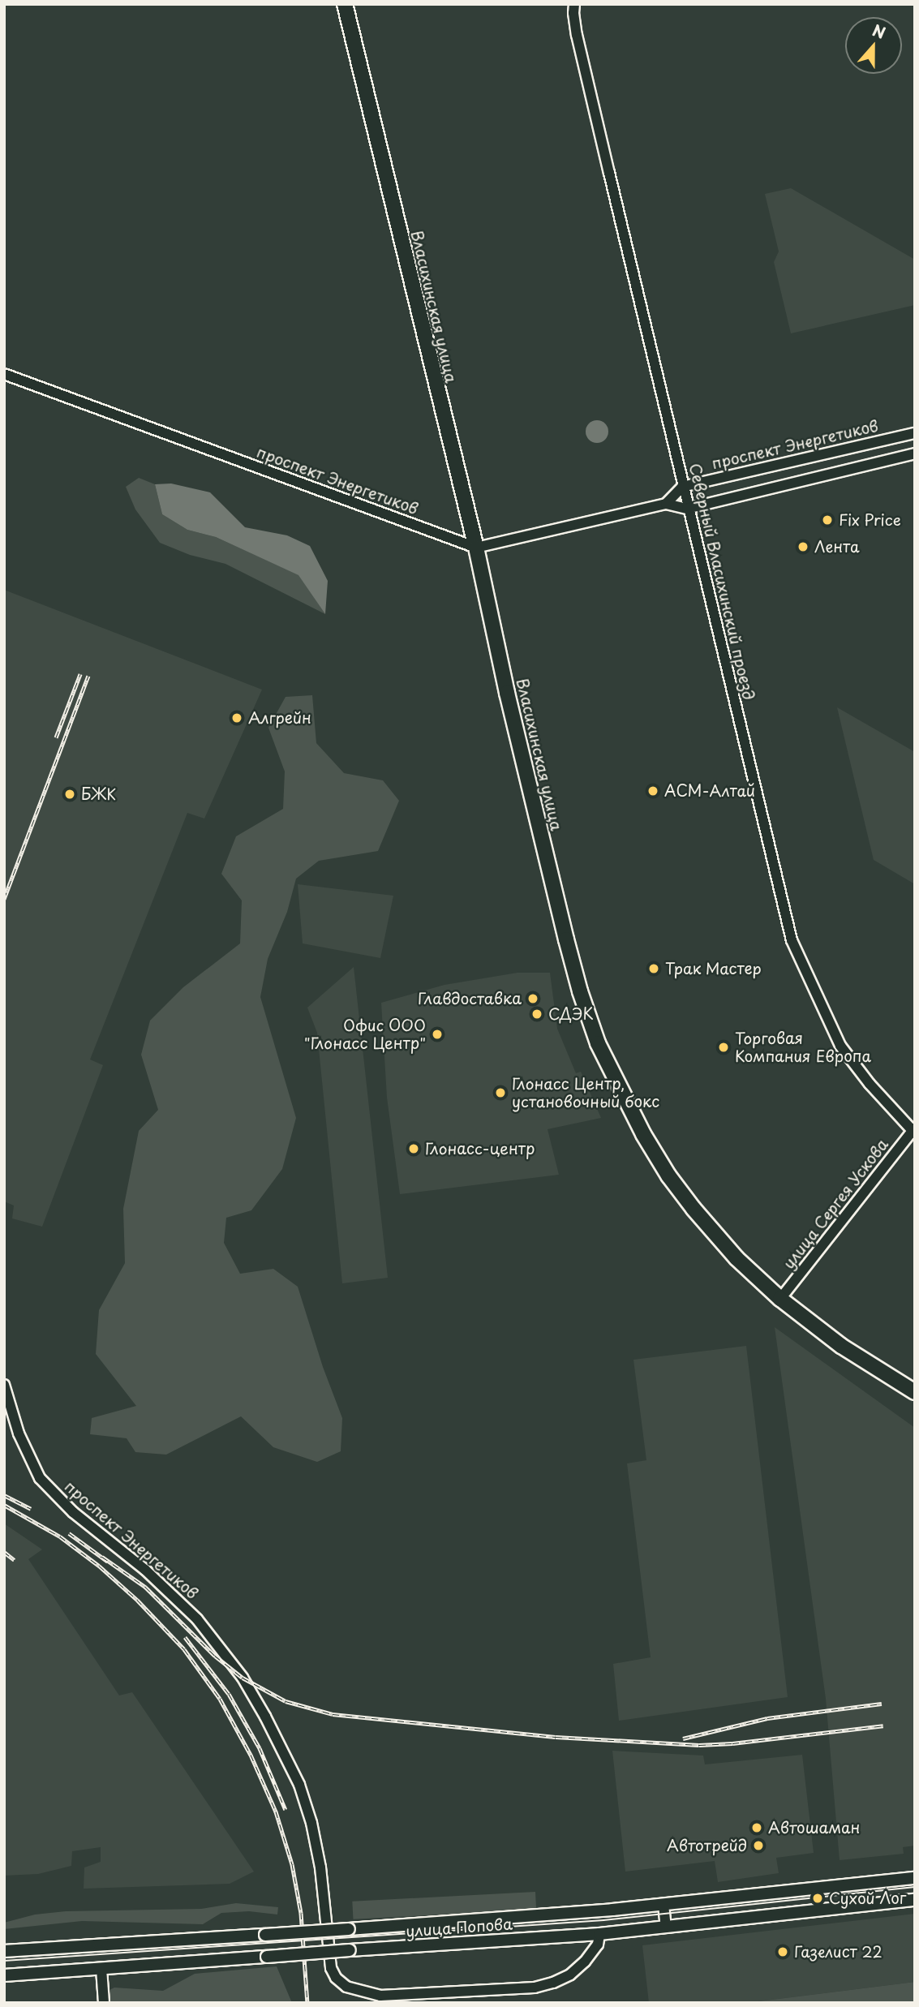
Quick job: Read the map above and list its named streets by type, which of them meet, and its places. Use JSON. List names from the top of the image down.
{
  "streets": {
    "highway": ["Власихинская улица"],
    "main road": ["улица Попова"],
    "street": ["проспект Энергетиков", "Северный Власихинский проезд", "улица Сергея Ускова"]
  },
  "crossings": [
    ["Власихинская улица", "проспект Энергетиков"],
    ["Власихинская улица", "улица Сергея Ускова"],
    ["проспект Энергетиков", "Северный Власихинский проезд"],
    ["проспект Энергетиков", "улица Попова"],
    ["Северный Власихинский проезд", "улица Сергея Ускова"]
  ],
  "places": [
    "Fix Price",
    "Лента",
    "Алгрейн",
    "АСМ-Алтай",
    "БЖК",
    "Трак Мастер",
    "Главдоставка",
    "СДЭК",
    "Офис ООО \"Глонасс Центр\"",
    "Торговая Компания Европа",
    "Глонасс Центр, установочный бокс",
    "Глонасс-центр",
    "Автошаман",
    "Автотрейд",
    "Сухой Лог",
    "Газелист 22"
  ],
  "north": "top"
}
